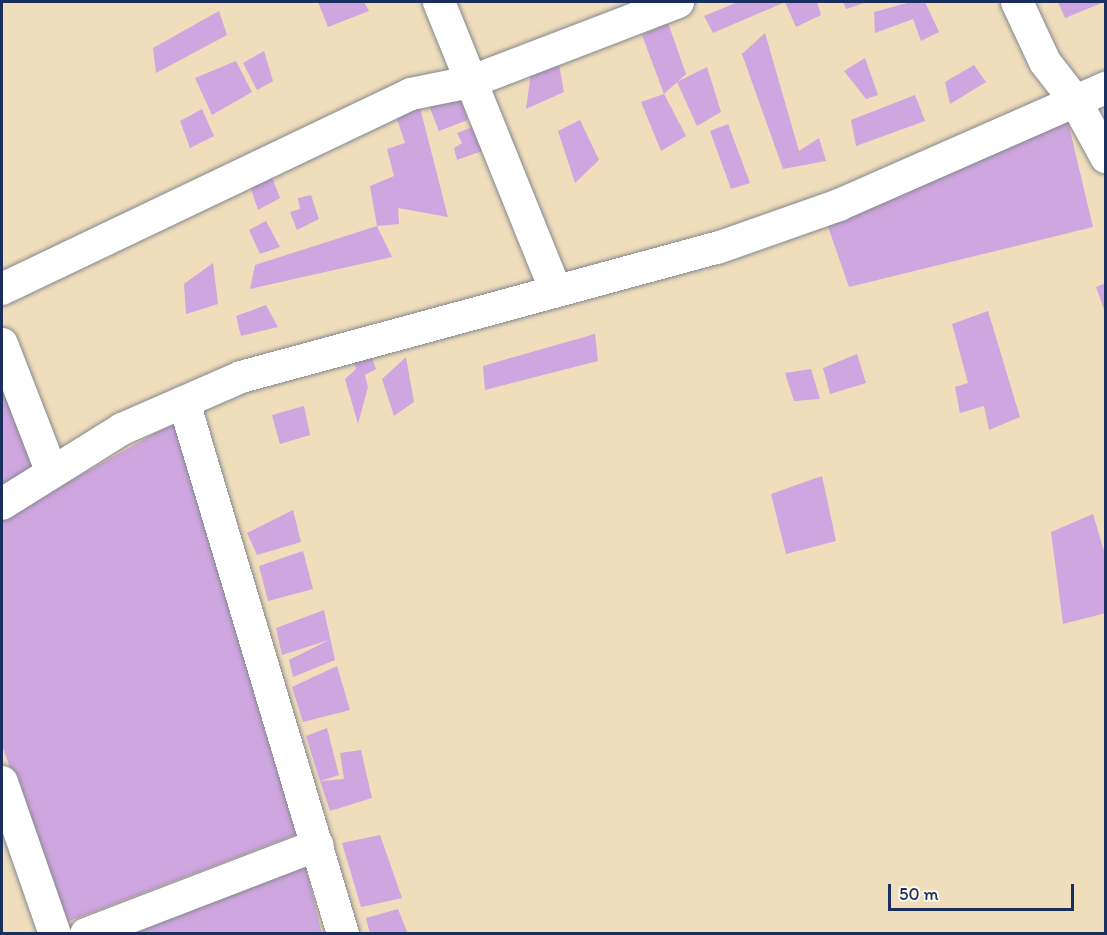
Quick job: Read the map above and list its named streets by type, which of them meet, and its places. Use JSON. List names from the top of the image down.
{
  "scale_bar": "50 m"
}
